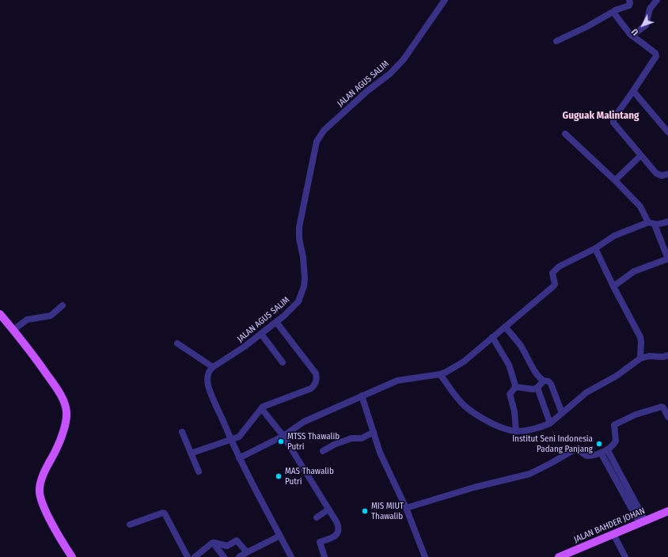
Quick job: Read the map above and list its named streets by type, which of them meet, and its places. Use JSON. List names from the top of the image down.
{
  "streets": {
    "main road": ["JALAN BAHDER JOHAN"],
    "street": ["JALAN AGUS SALIM"]
  },
  "districts": ["Guguak Malintang"],
  "places": [
    "MTSS Thawalib Putri",
    "Institut Seni Indonesia Padang Panjang",
    "MAS Thawalib Putri",
    "MIS MIUT Thawalib"
  ],
  "north": "bottom left"
}
